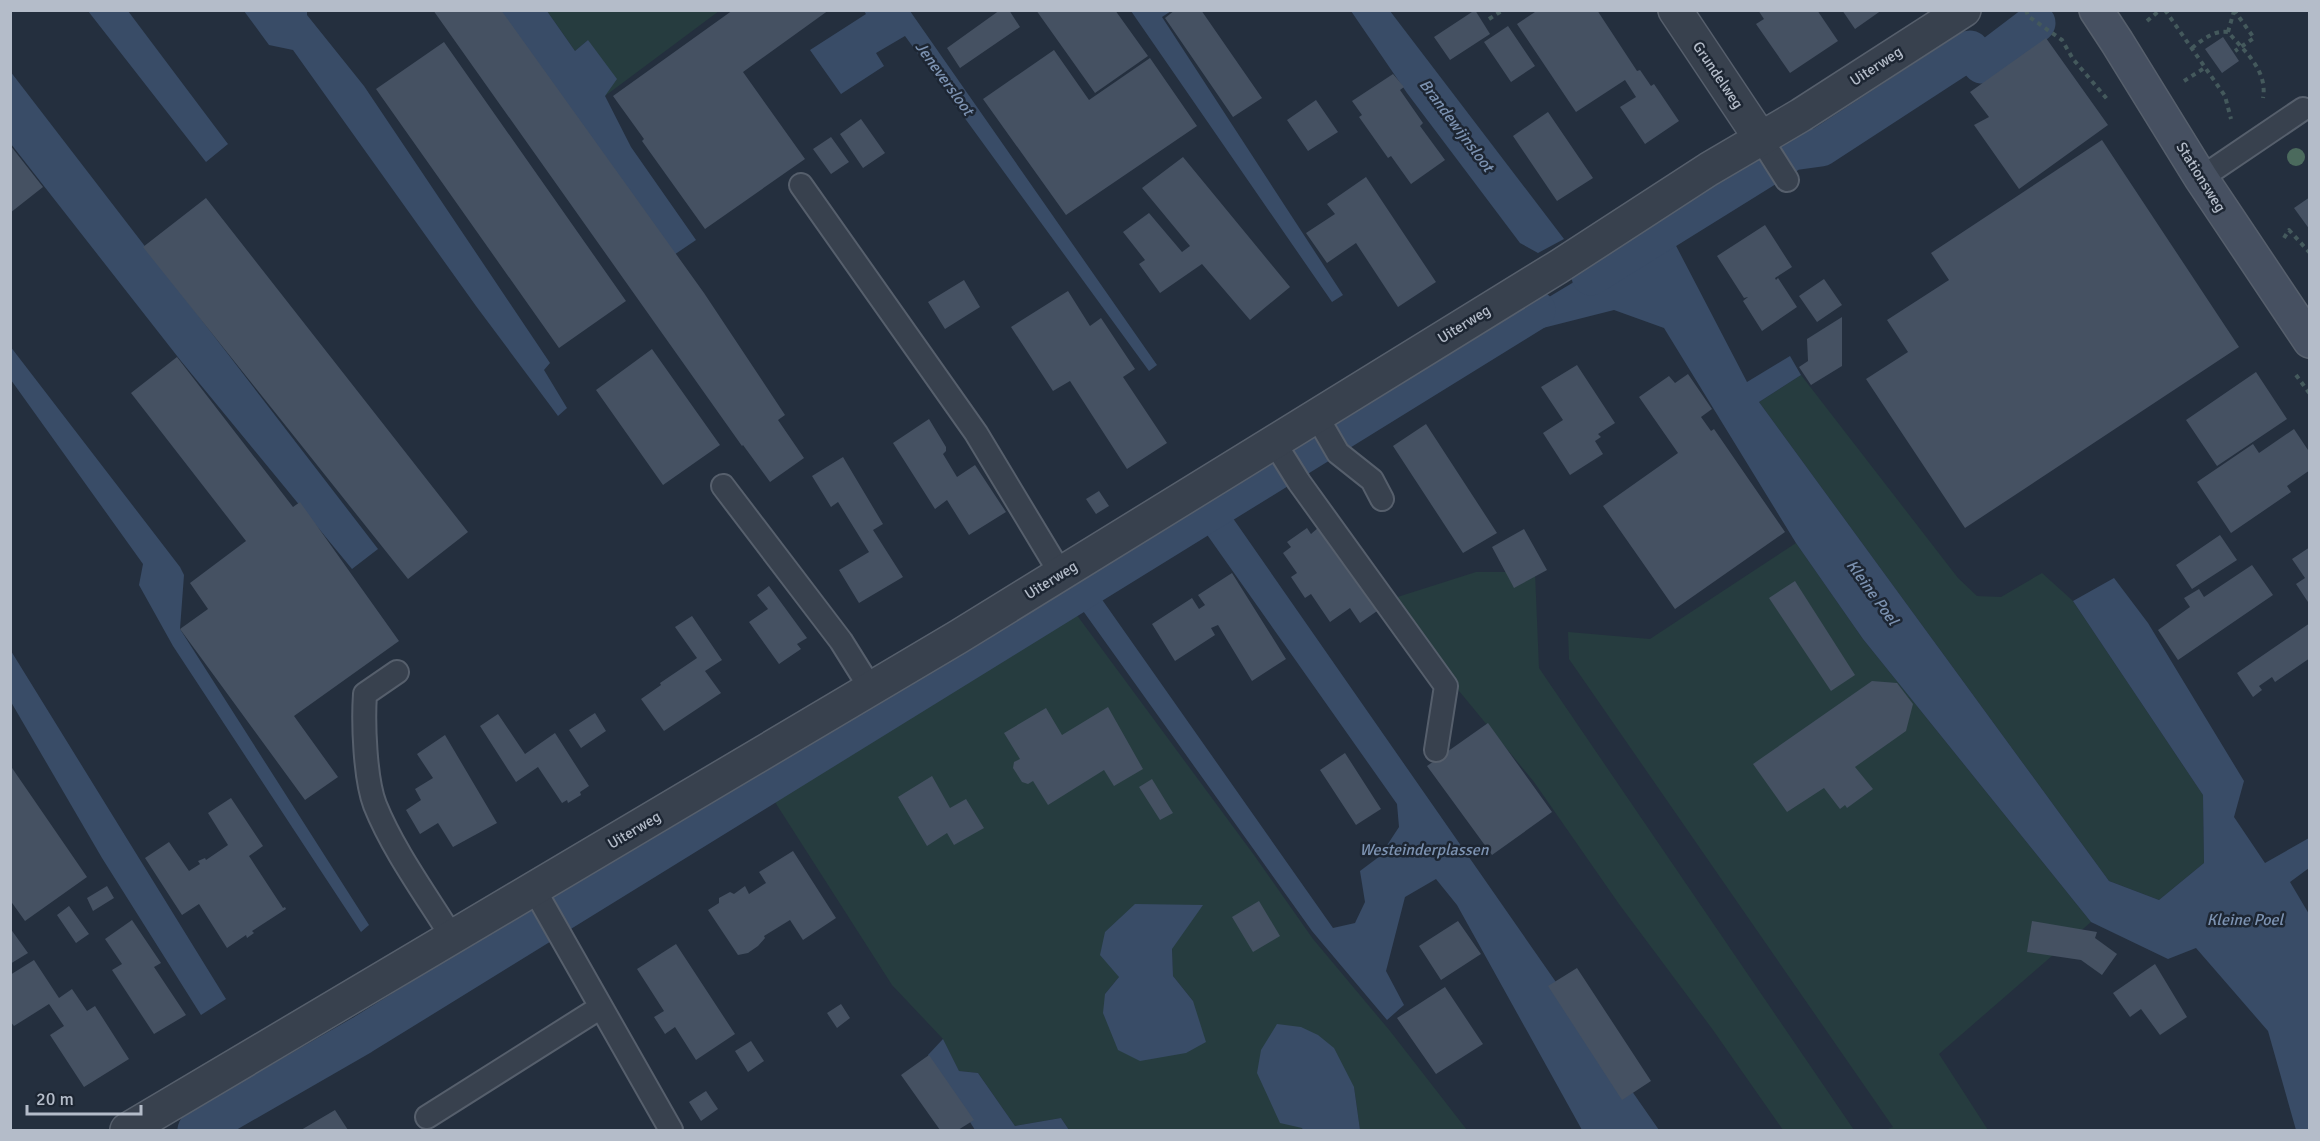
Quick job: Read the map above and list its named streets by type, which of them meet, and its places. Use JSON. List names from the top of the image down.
{
  "streets": {
    "main road": ["Stationsweg"],
    "street": ["Uiterweg", "Grundelweg"]
  },
  "crossings": [
    ["Uiterweg", "Grundelweg"]
  ],
  "water": [
    "Jeneversloot",
    "Brandewijnsloot",
    "Kleine Poel",
    "Westeinderplassen"
  ],
  "scale_bar": "20 m"
}
